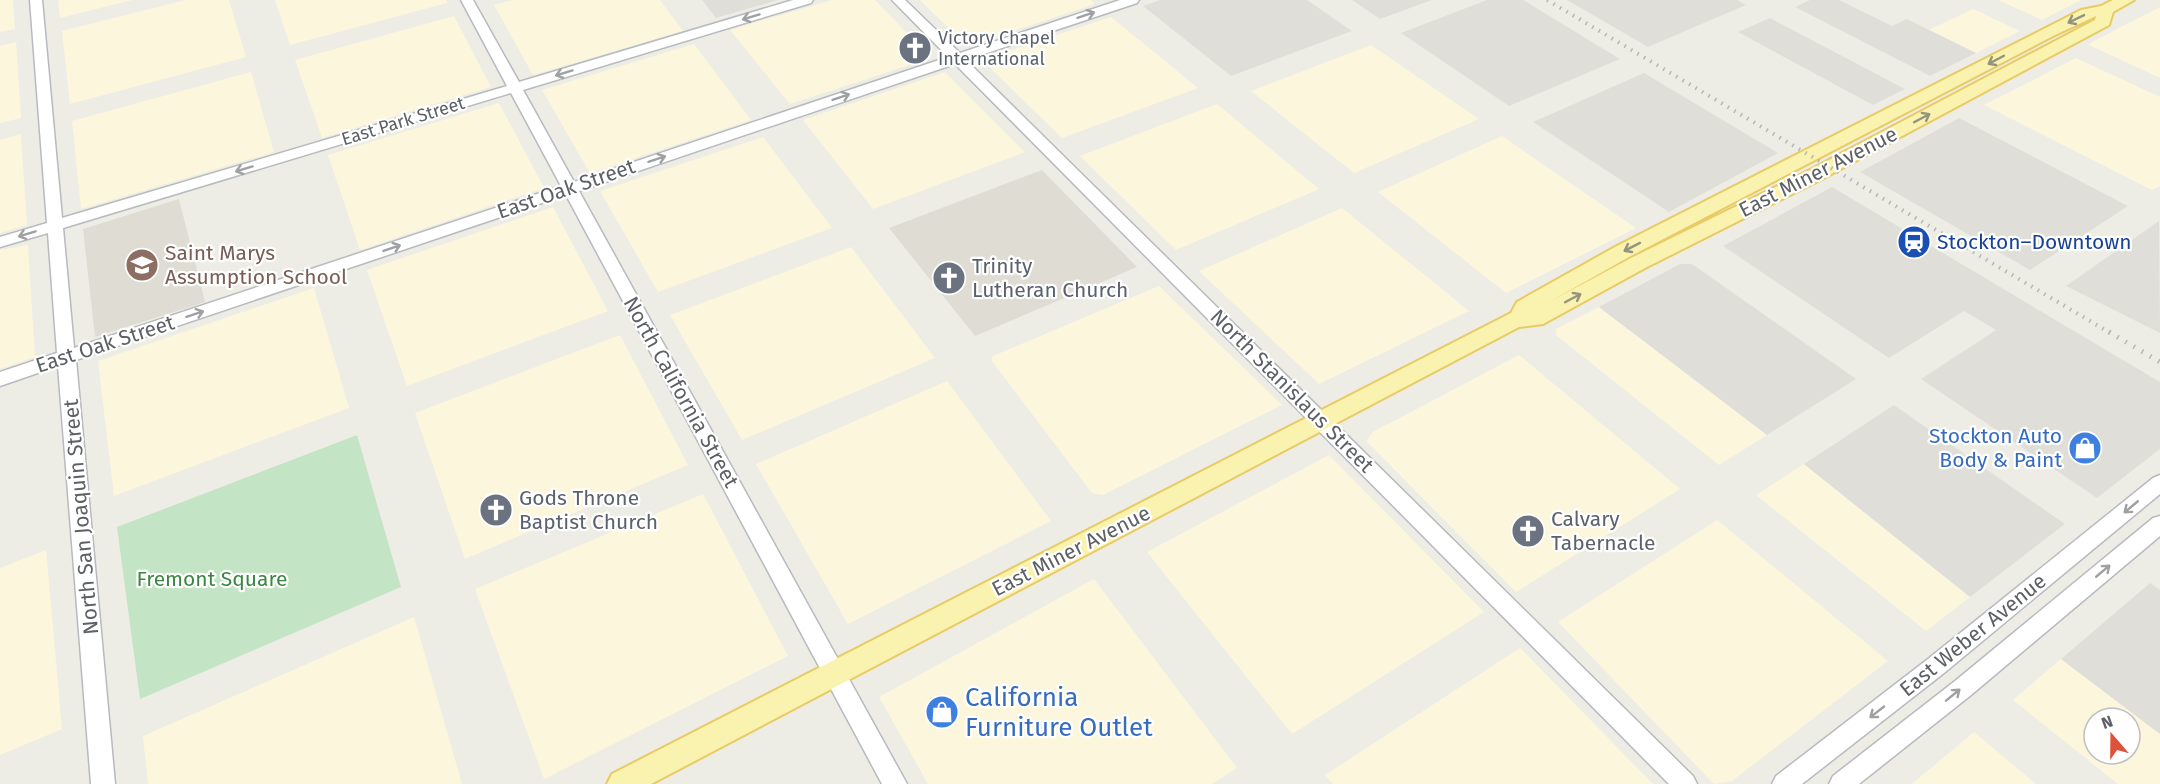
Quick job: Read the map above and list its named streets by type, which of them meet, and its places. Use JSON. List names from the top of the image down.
{
  "streets": {
    "main road": ["East Miner Avenue"],
    "street": [
      "East Park Street",
      "East Oak Street",
      "North Stanislaus Street",
      "North California Street",
      "North San Joaquin Street",
      "East Weber Avenue"
    ]
  },
  "crossings": [
    ["East Park Street", "North California Street"],
    ["East Park Street", "North San Joaquin Street"],
    ["East Miner Avenue", "North Stanislaus Street"],
    ["East Miner Avenue", "North California Street"],
    ["East Oak Street", "North Stanislaus Street"],
    ["East Oak Street", "North California Street"],
    ["East Oak Street", "North San Joaquin Street"]
  ],
  "one_way": ["East Park Street", "East Oak Street"],
  "parks": ["Fremont Square"],
  "places": {
    "church": [
      "Victory Chapel International",
      "Trinity Lutheran Church",
      "Gods Throne Baptist Church",
      "Calvary Tabernacle"
    ],
    "station": ["Stockton–Downtown"],
    "school or university": ["Saint Marys Assumption School"],
    "shop": ["Stockton Auto Body & Paint", "California Furniture Outlet"]
  },
  "north": "top"
}
